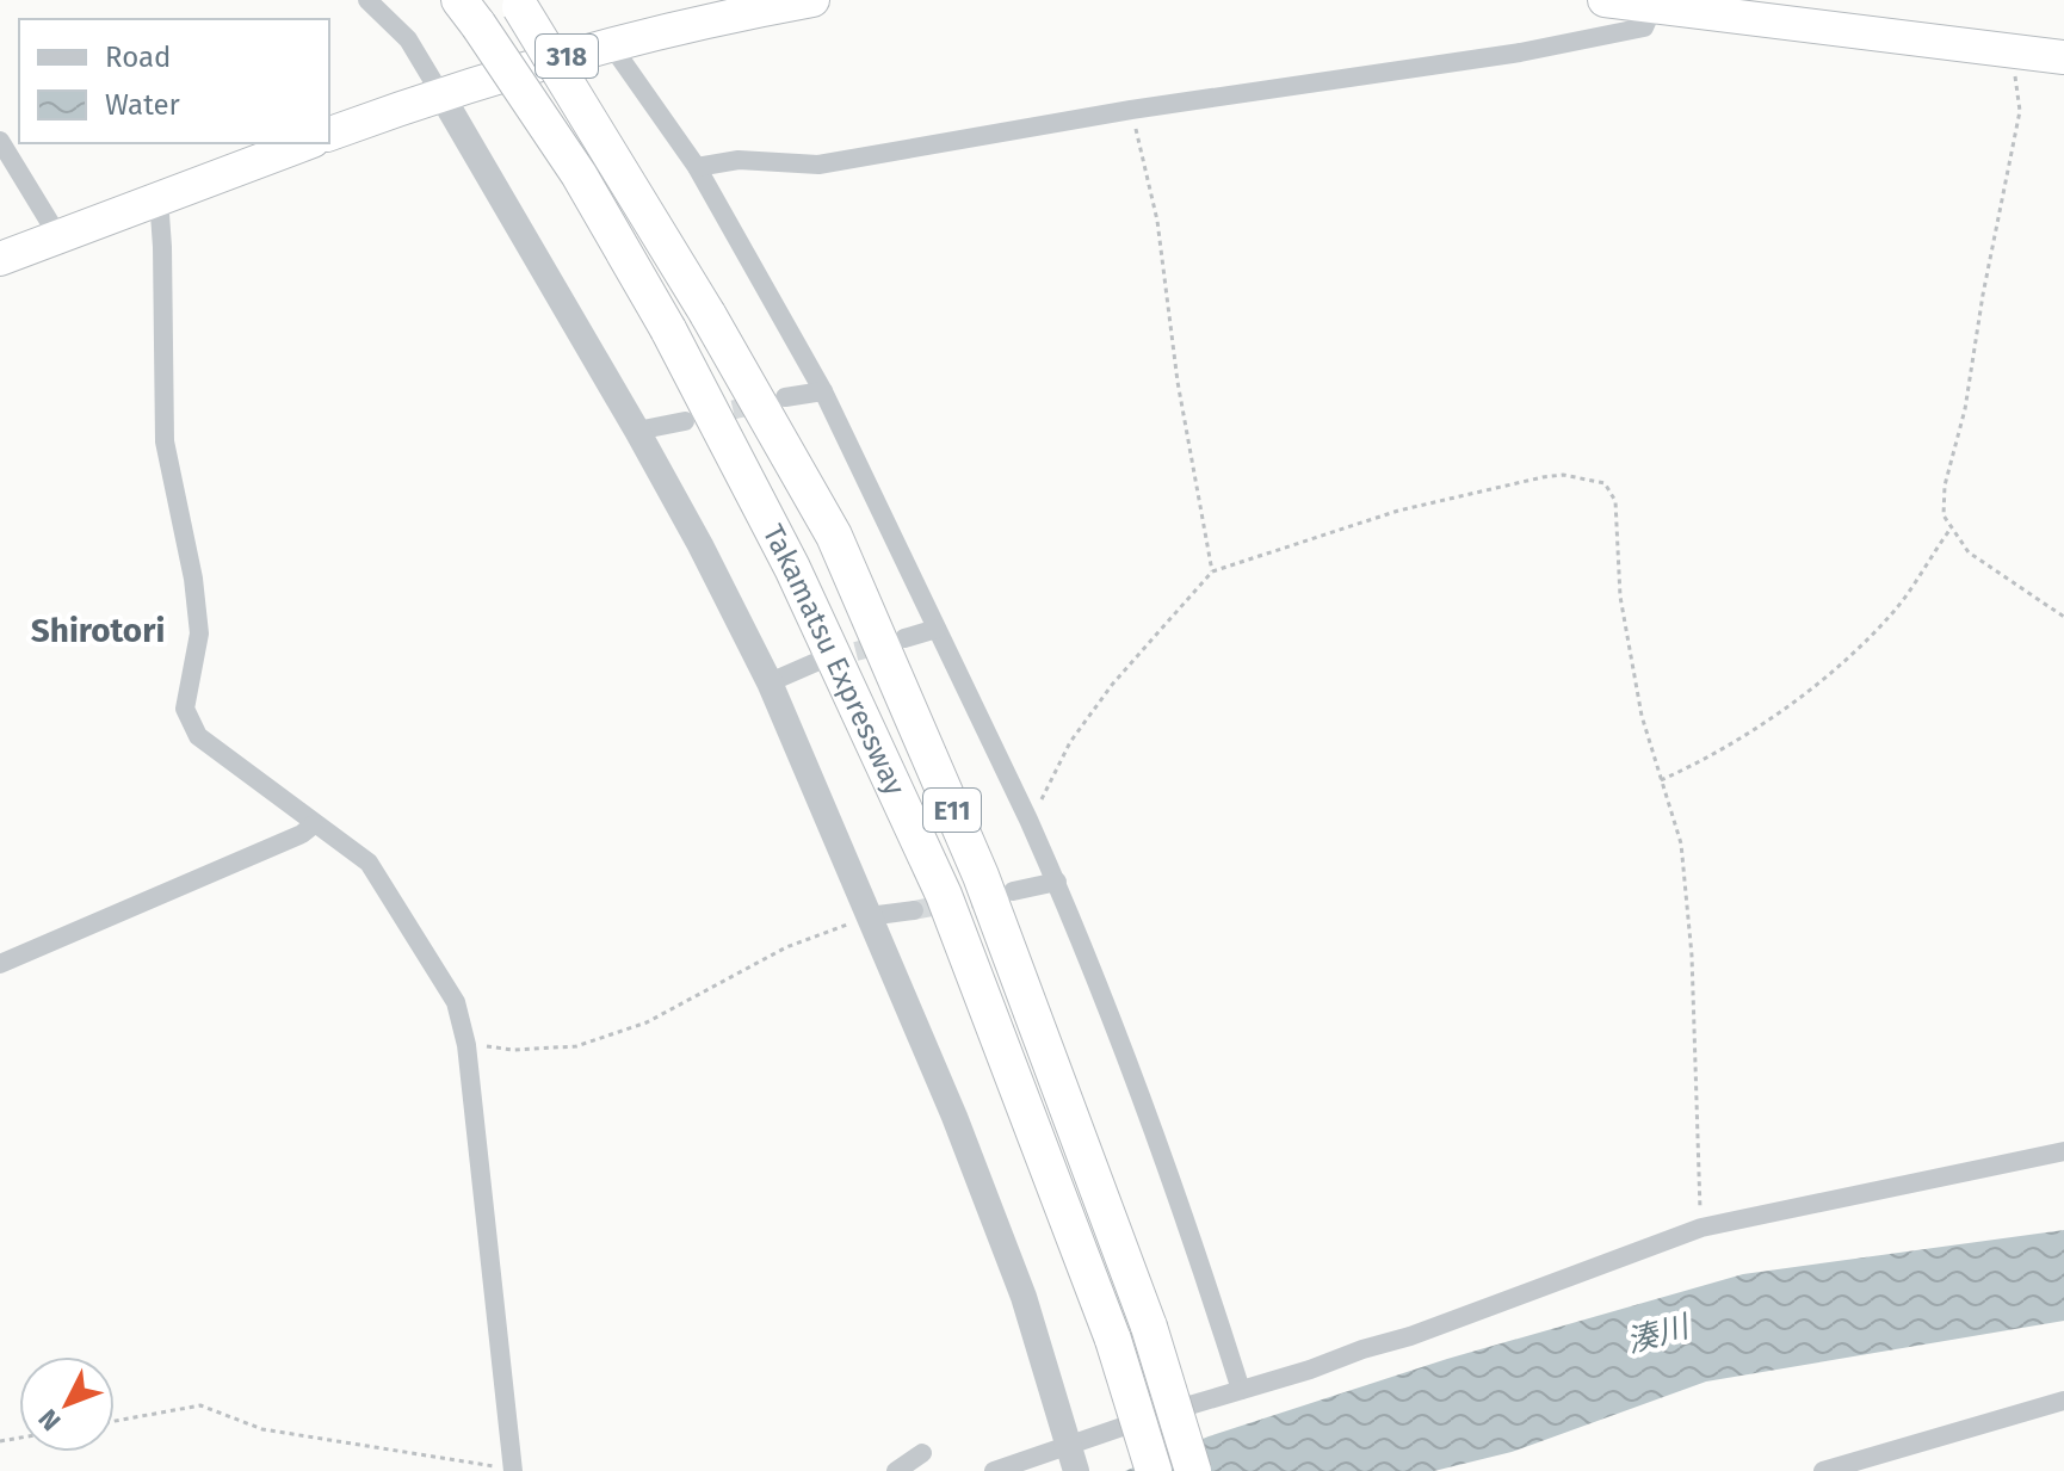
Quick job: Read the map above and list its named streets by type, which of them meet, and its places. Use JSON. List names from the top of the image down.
{
  "streets": {
    "highway": ["318", "Takamatsu Expressway", "E11"]
  },
  "districts": ["Shirotori"],
  "water": ["湊川"],
  "legend": ["Road", "Water"],
  "north": "bottom left"
}
